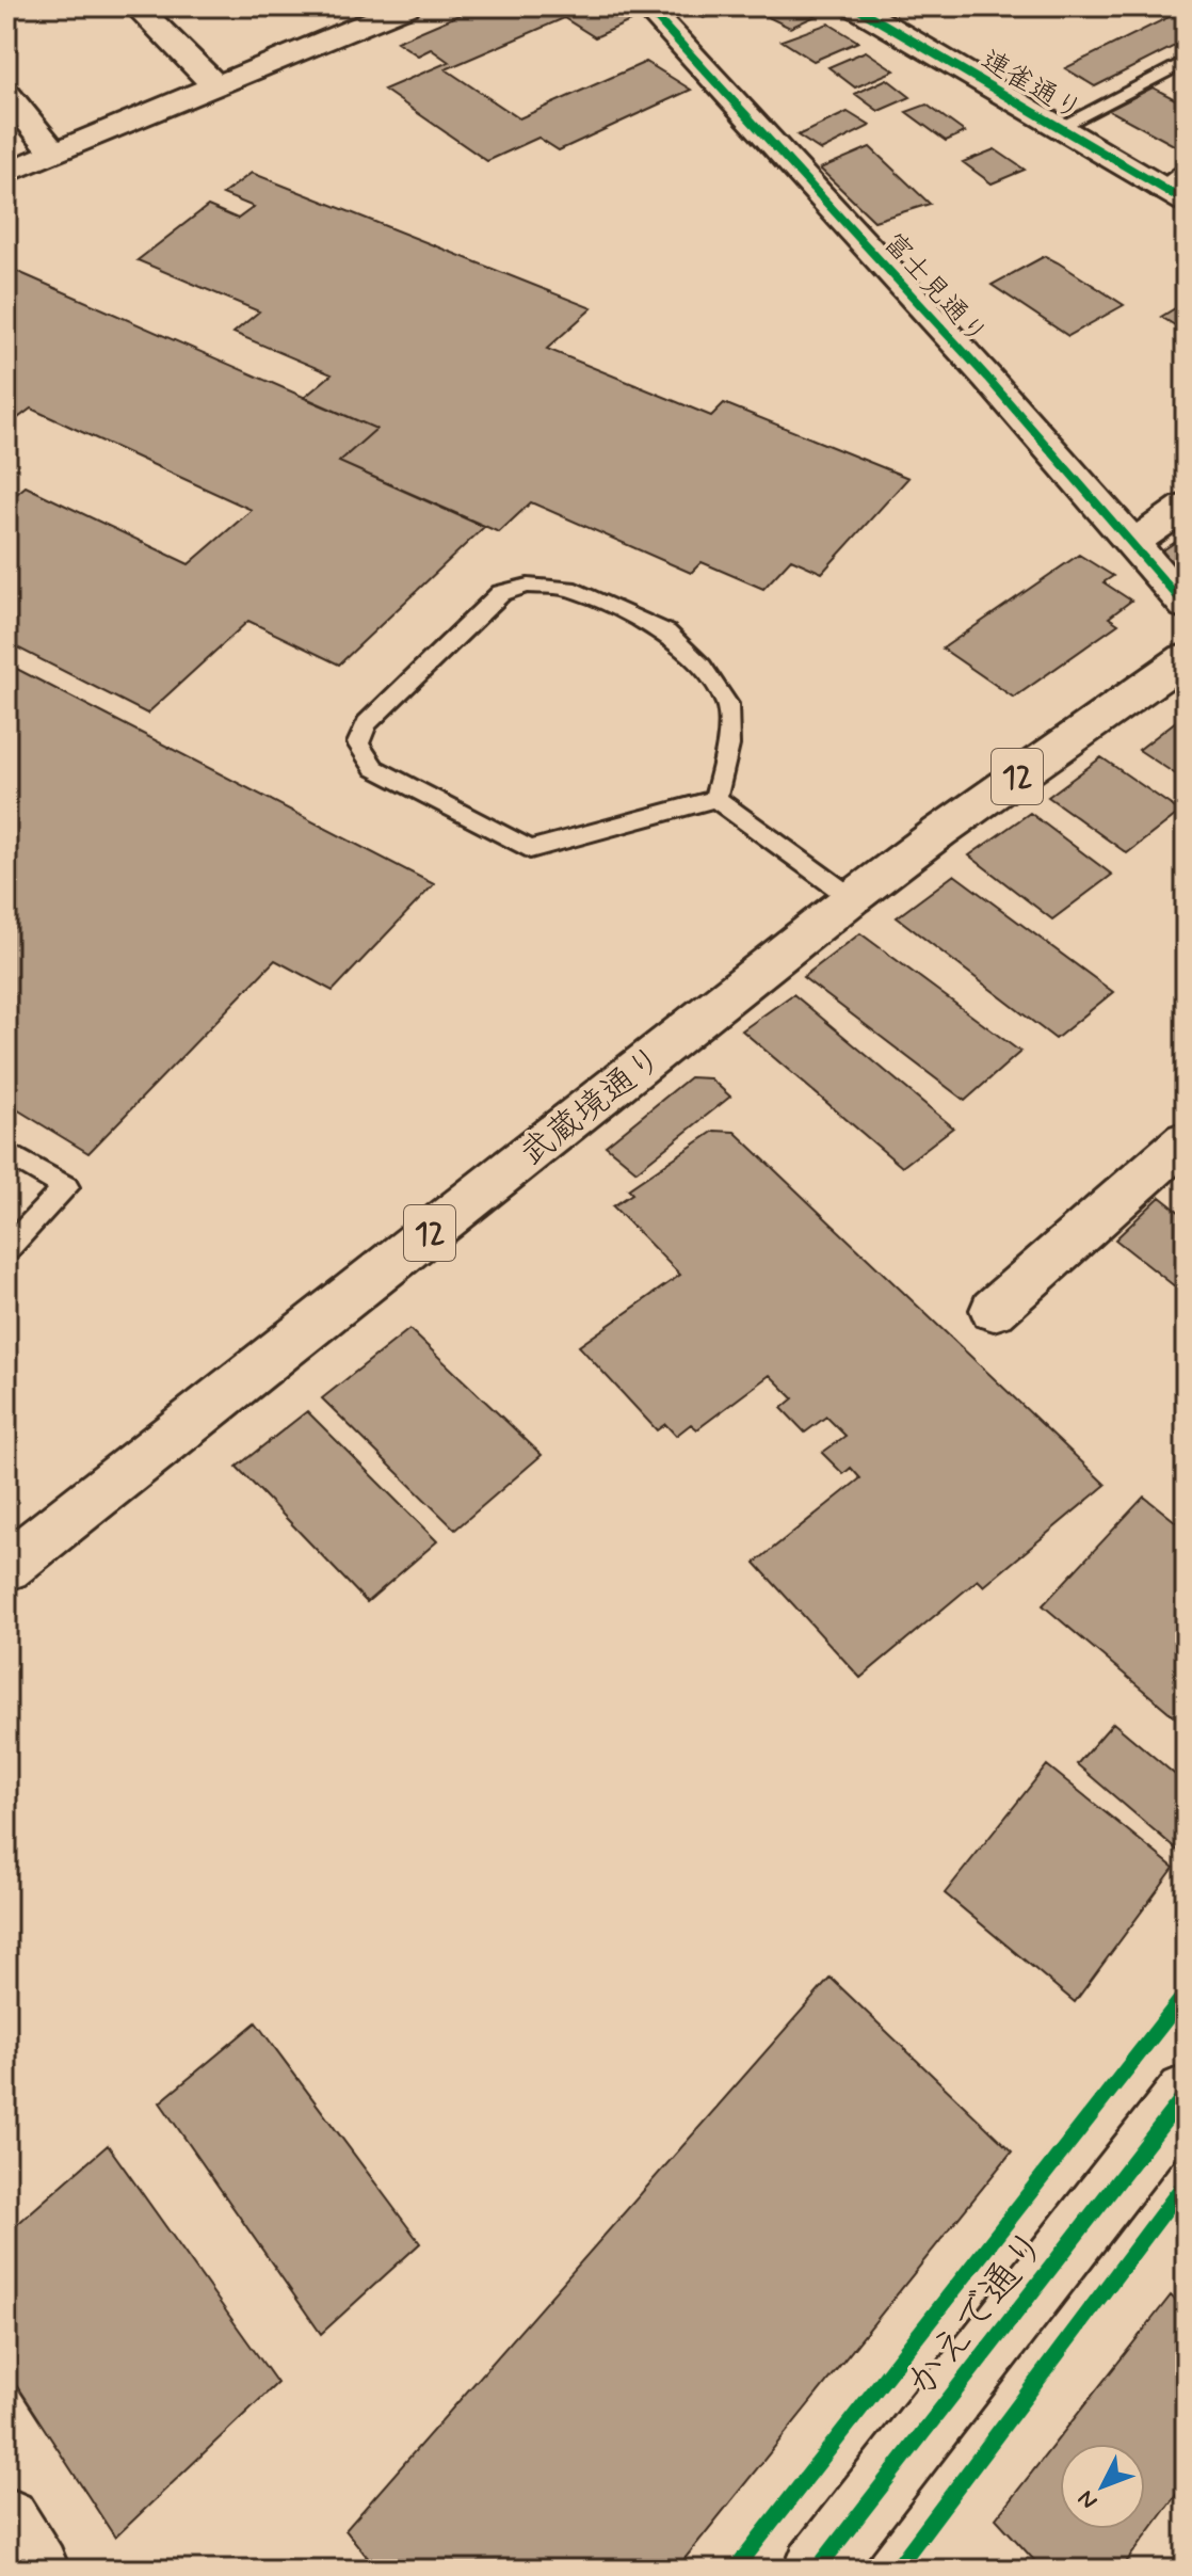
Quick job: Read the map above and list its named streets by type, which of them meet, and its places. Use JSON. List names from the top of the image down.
{
  "streets": {
    "street": [
      "連雀通り",
      "富士見通り",
      "12",
      "武蔵境通り",
      "かえで通り"
    ]
  },
  "north": "bottom left"
}
